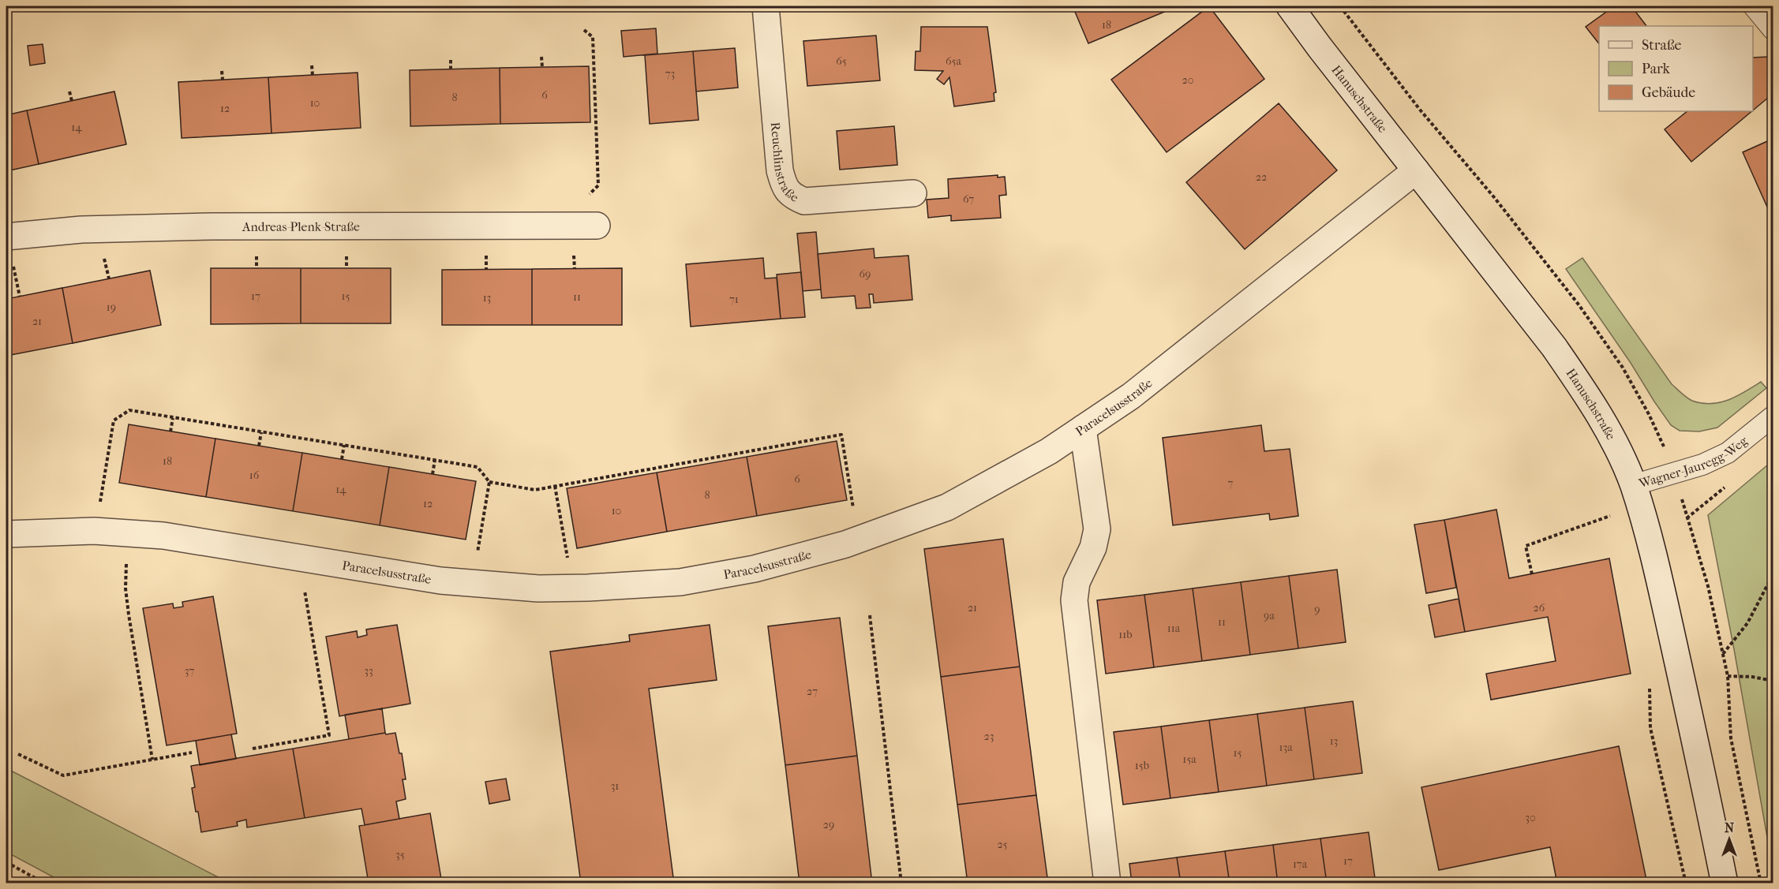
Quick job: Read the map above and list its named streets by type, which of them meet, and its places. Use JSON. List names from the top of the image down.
{
  "streets": {
    "street": [
      "Hanuschstraße",
      "Reuchlinstraße",
      "Andreas-Plenk-Straße",
      "Paracelsusstraße"
    ],
    "lane": ["Wagner-Jauregg-Weg"]
  },
  "crossings": [
    ["Hanuschstraße", "Paracelsusstraße"],
    ["Hanuschstraße", "Wagner-Jauregg-Weg"]
  ],
  "house_numbers": [
    "18",
    "65",
    "65a",
    "73",
    "20",
    "6",
    "8",
    "10",
    "12",
    "14",
    "22",
    "67",
    "69",
    "17",
    "15",
    "11",
    "13",
    "71",
    "19",
    "21",
    "18",
    "16",
    "6",
    "7",
    "14",
    "8",
    "12",
    "10",
    "21",
    "26",
    "9",
    "9a",
    "11",
    "11a",
    "11b",
    "37",
    "33",
    "27",
    "23",
    "13",
    "13a",
    "15",
    "15a",
    "15b",
    "31",
    "30",
    "29",
    "25",
    "35",
    "17",
    "17a"
  ],
  "legend": ["Straße", "Park", "Gebäude"],
  "north": "top"
}
